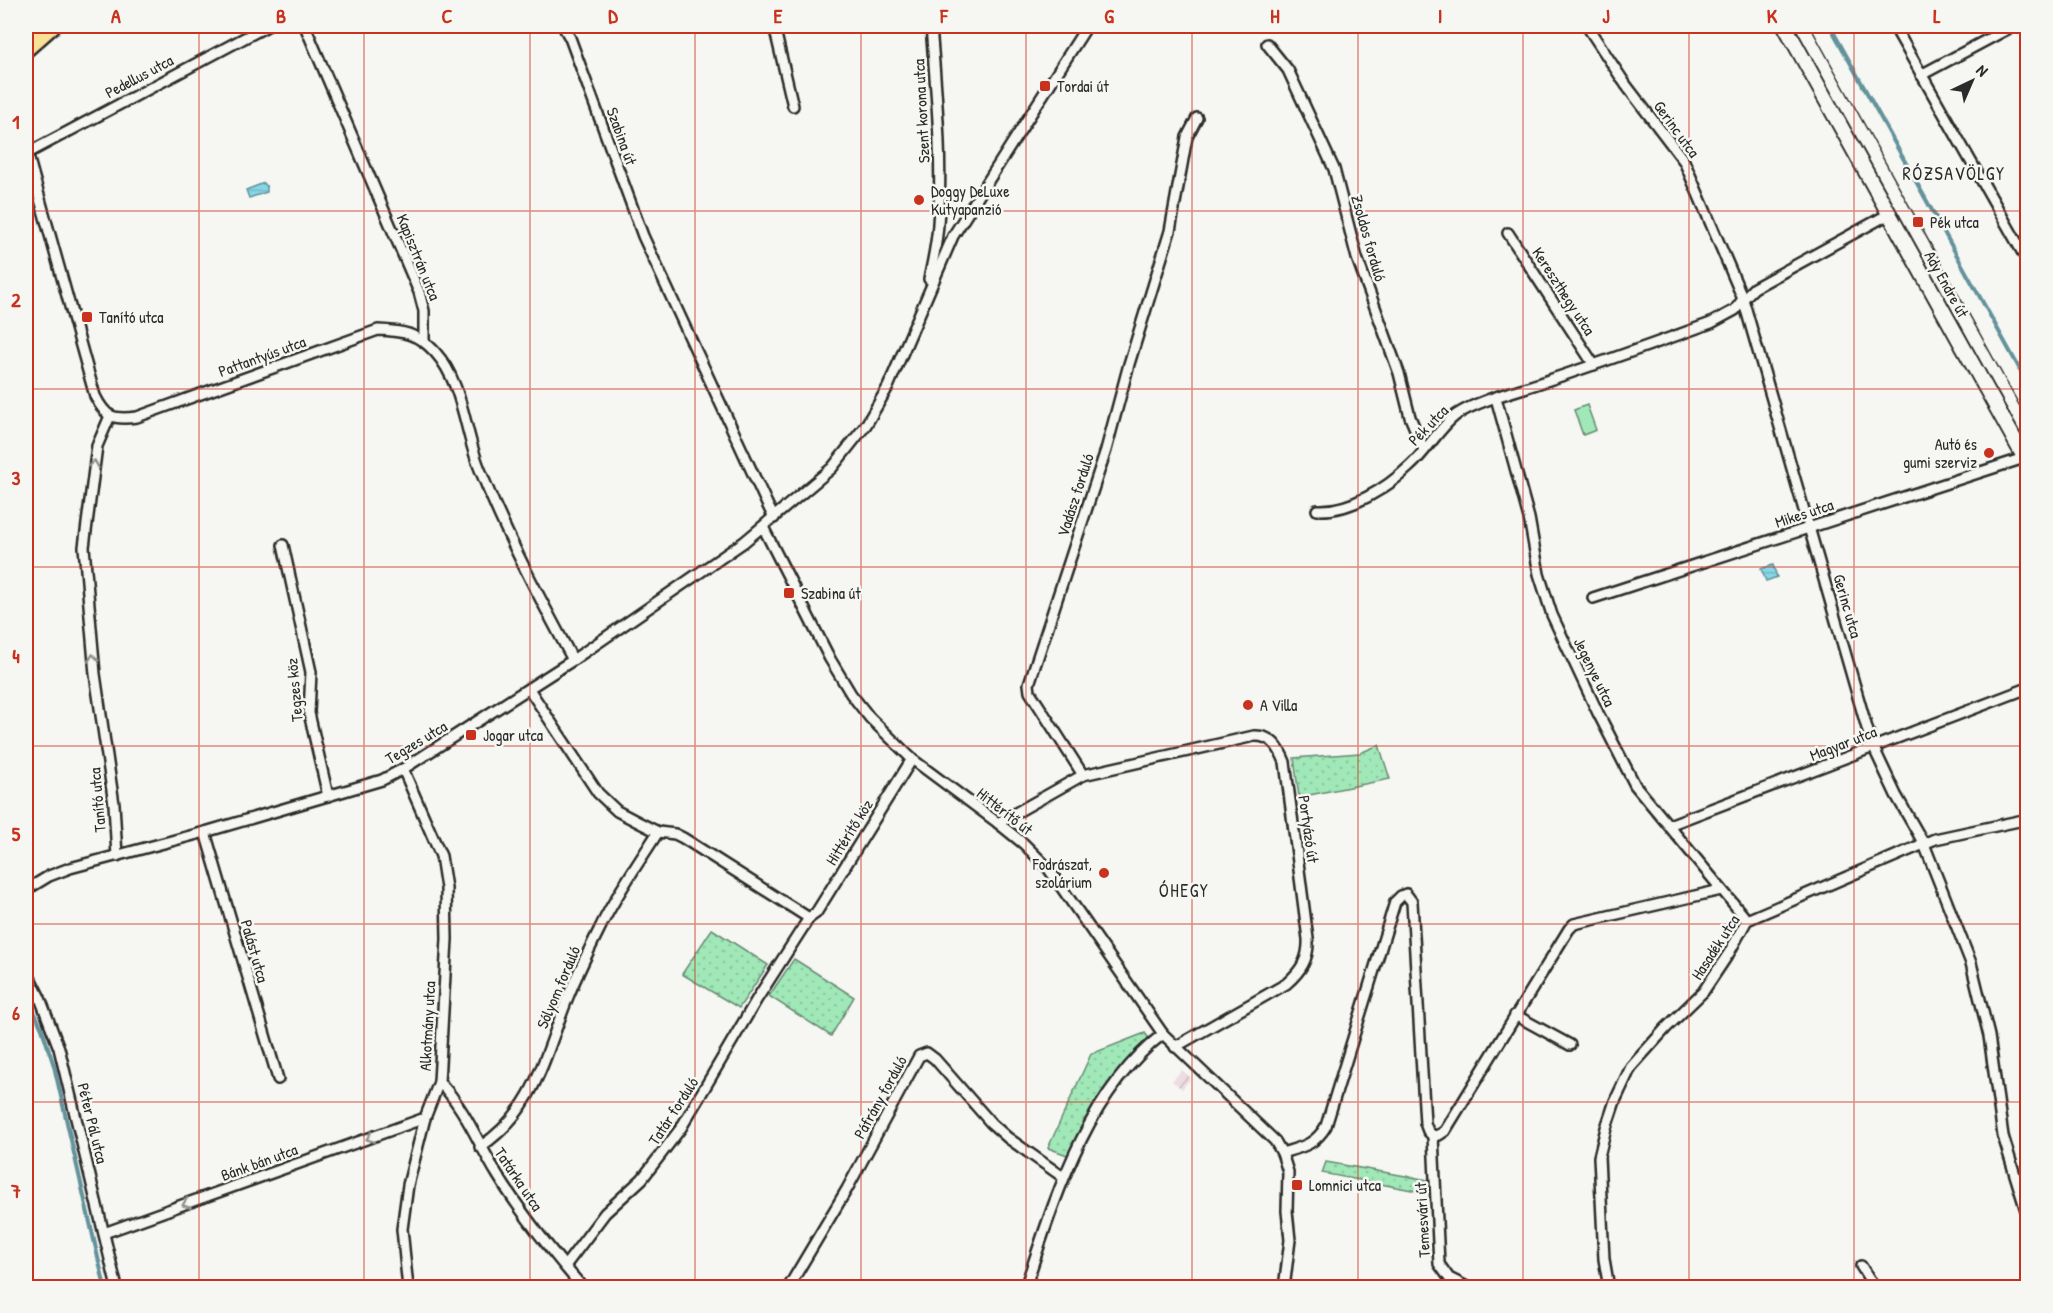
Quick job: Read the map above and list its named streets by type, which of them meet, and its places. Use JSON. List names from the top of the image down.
{
  "streets": {
    "street": [
      "Pedellus utca",
      "Szent korona utca",
      "Gerinc utca",
      "Szabina út",
      "Zsoldos forduló",
      "Kapisztrán utca",
      "Ady Endre út",
      "Kereszthegy utca",
      "Pattantyús utca",
      "Pék utca",
      "Vadász forduló",
      "Mikes utca",
      "Jegenye utca",
      "Tegzes köz",
      "Tegzes utca",
      "Magyar utca",
      "Tanító utca",
      "Hittérítő út",
      "Portyázó út",
      "Hittérítő köz",
      "Hasadék utca",
      "Palást utca",
      "Sólyom forduló",
      "Alkotmány utca",
      "Páfrány forduló",
      "Tatár forduló",
      "Péter Pál utca",
      "Bánk bán utca",
      "Tatárka utca",
      "Temesvári út"
    ]
  },
  "crossings": [
    ["Gerinc utca", "Pék utca"],
    ["Gerinc utca", "Mikes utca"],
    ["Gerinc utca", "Magyar utca"],
    ["Gerinc utca", "Hasadék utca"],
    ["Szabina út", "Tegzes utca"],
    ["Zsoldos forduló", "Pék utca"],
    ["Kapisztrán utca", "Pattantyús utca"],
    ["Ady Endre út", "Pék utca"],
    ["Ady Endre út", "Mikes utca"],
    ["Kereszthegy utca", "Pék utca"],
    ["Pattantyús utca", "Tanító utca"],
    ["Pék utca", "Jegenye utca"],
    ["Vadász forduló", "Portyázó út"],
    ["Jegenye utca", "Magyar utca"],
    ["Jegenye utca", "Hasadék utca"],
    ["Tegzes köz", "Tegzes utca"],
    ["Tegzes utca", "Tanító utca"],
    ["Tegzes utca", "Hittérítő út"],
    ["Tegzes utca", "Palást utca"],
    ["Tegzes utca", "Alkotmány utca"],
    ["Hittérítő út", "Portyázó út"],
    ["Hittérítő út", "Hittérítő köz"],
    ["Hittérítő köz", "Tatár forduló"],
    ["Sólyom forduló", "Tatárka utca"],
    ["Alkotmány utca", "Bánk bán utca"],
    ["Alkotmány utca", "Tatárka utca"],
    ["Tatár forduló", "Tatárka utca"],
    ["Péter Pál utca", "Bánk bán utca"]
  ],
  "one_way": ["Tanító utca", "Bánk bán utca"],
  "districts": ["RÓZSAVÖLGY", "ÓHEGY"],
  "places": {
    "transit": [
      "Tordai út",
      "Pék utca",
      "Tanító utca",
      "Szabina út",
      "Jogar utca",
      "Lomnici utca"
    ],
    "other": [
      "Doggy DeLuxe Kutyapanzió",
      "Autó és gumi szerviz",
      "A Villa",
      "Fodrászat, szolárium"
    ]
  },
  "north": "top right",
  "grid": {
    "columns": [
      "A",
      "B",
      "C",
      "D",
      "E",
      "F",
      "G",
      "H",
      "I",
      "J",
      "K",
      "L"
    ],
    "rows": [
      "1",
      "2",
      "3",
      "4",
      "5",
      "6",
      "7"
    ]
  }
}
